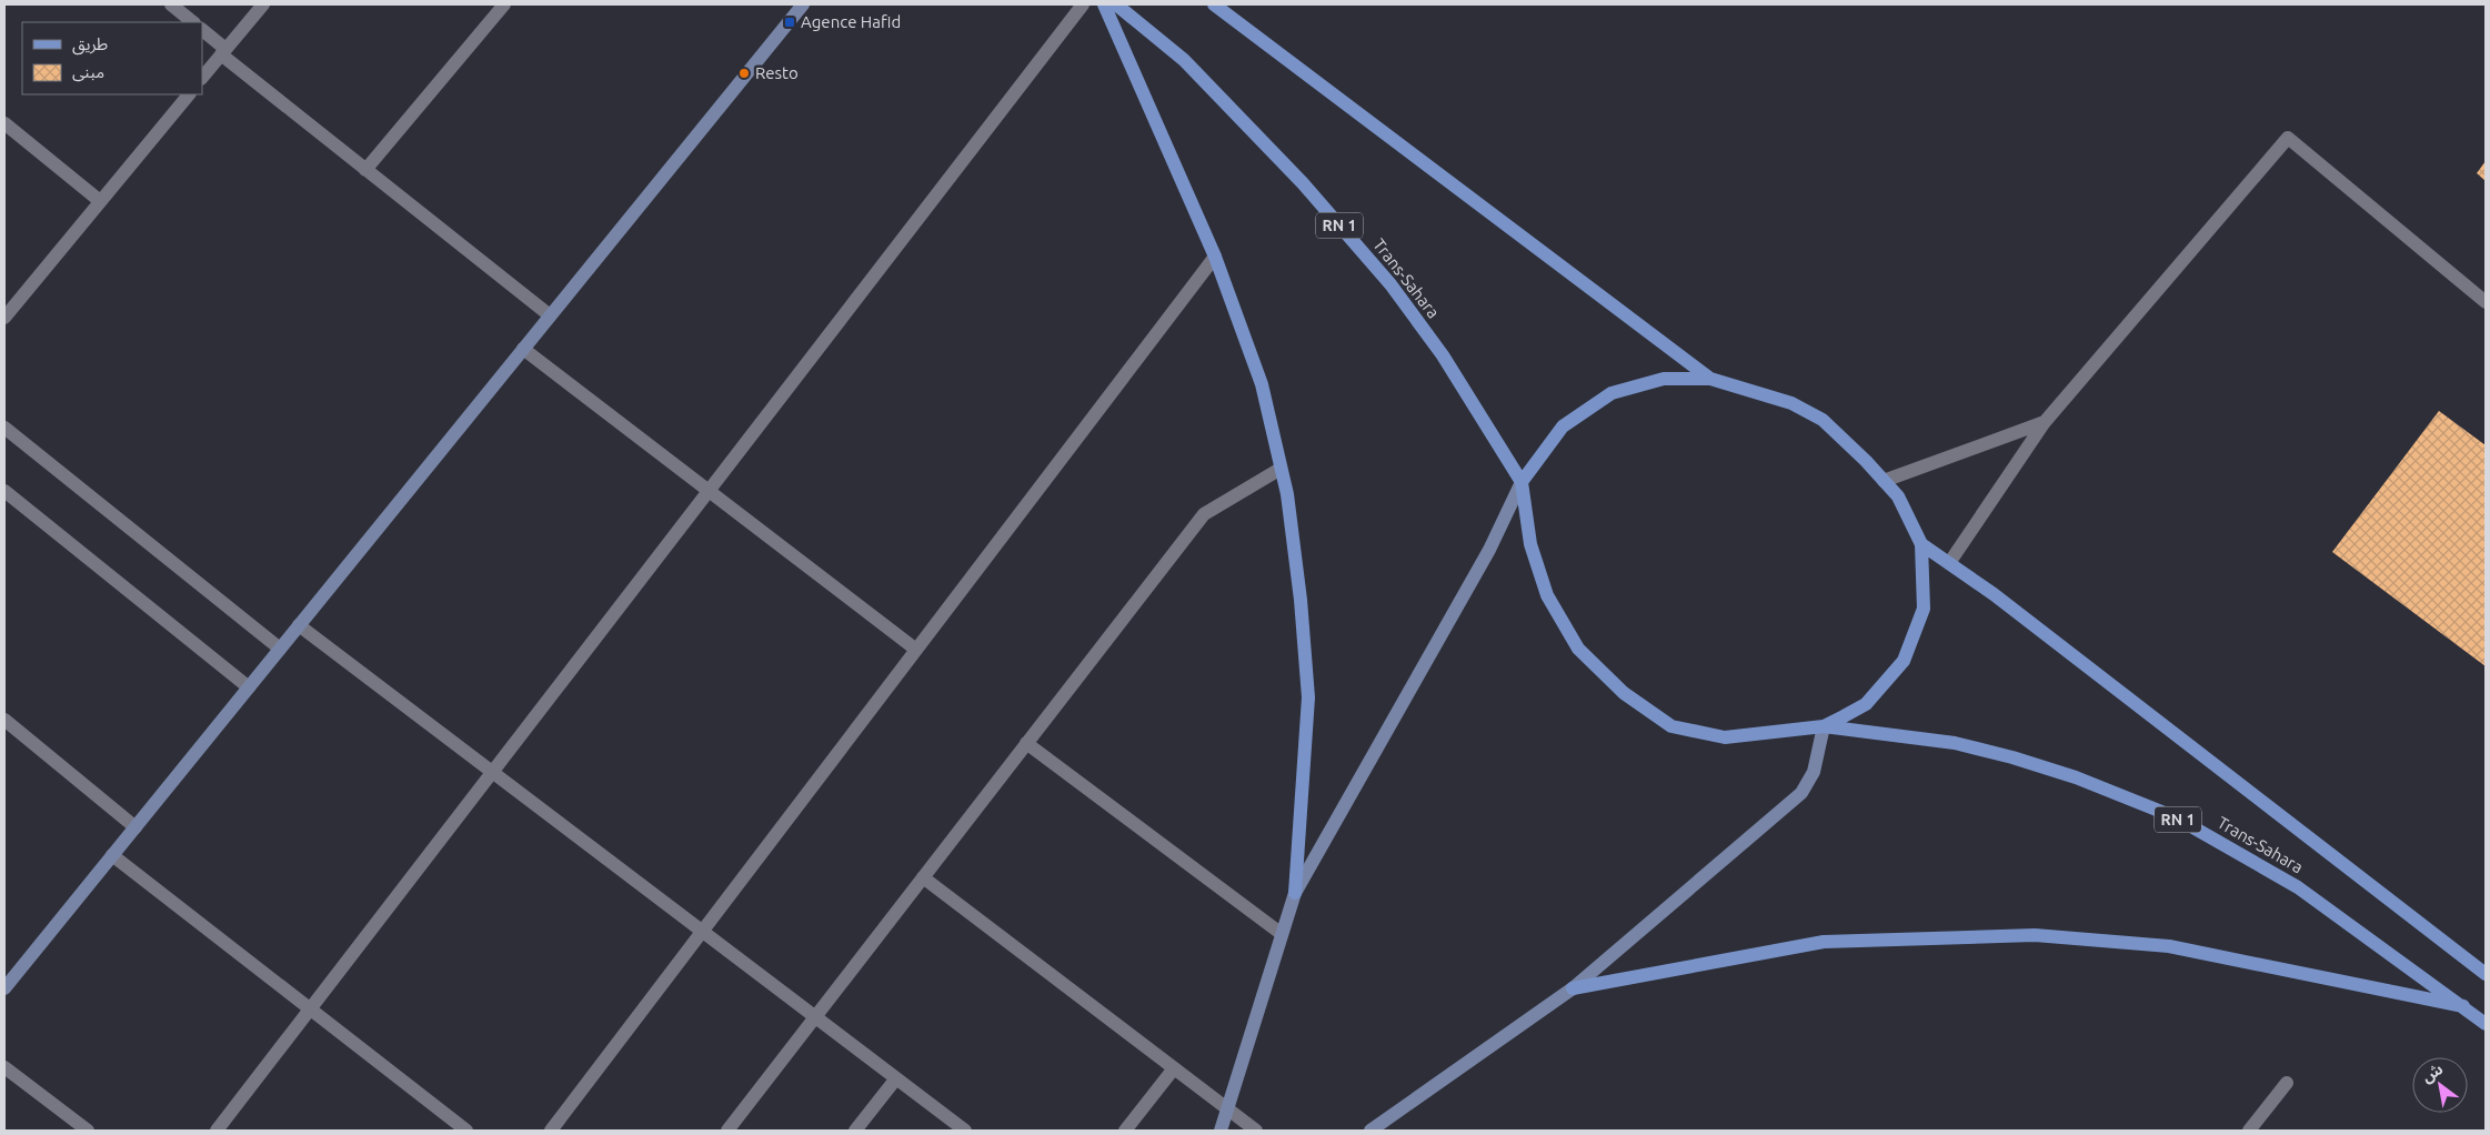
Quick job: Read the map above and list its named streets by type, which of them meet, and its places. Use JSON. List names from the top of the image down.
{
  "streets": {
    "main road": ["RN 1", "Trans-Sahara"]
  },
  "places": {
    "transit": ["Agence Hafid"],
    "other": ["Resto"]
  },
  "legend": ["طريق", "مبنى"],
  "north": "top left"
}
